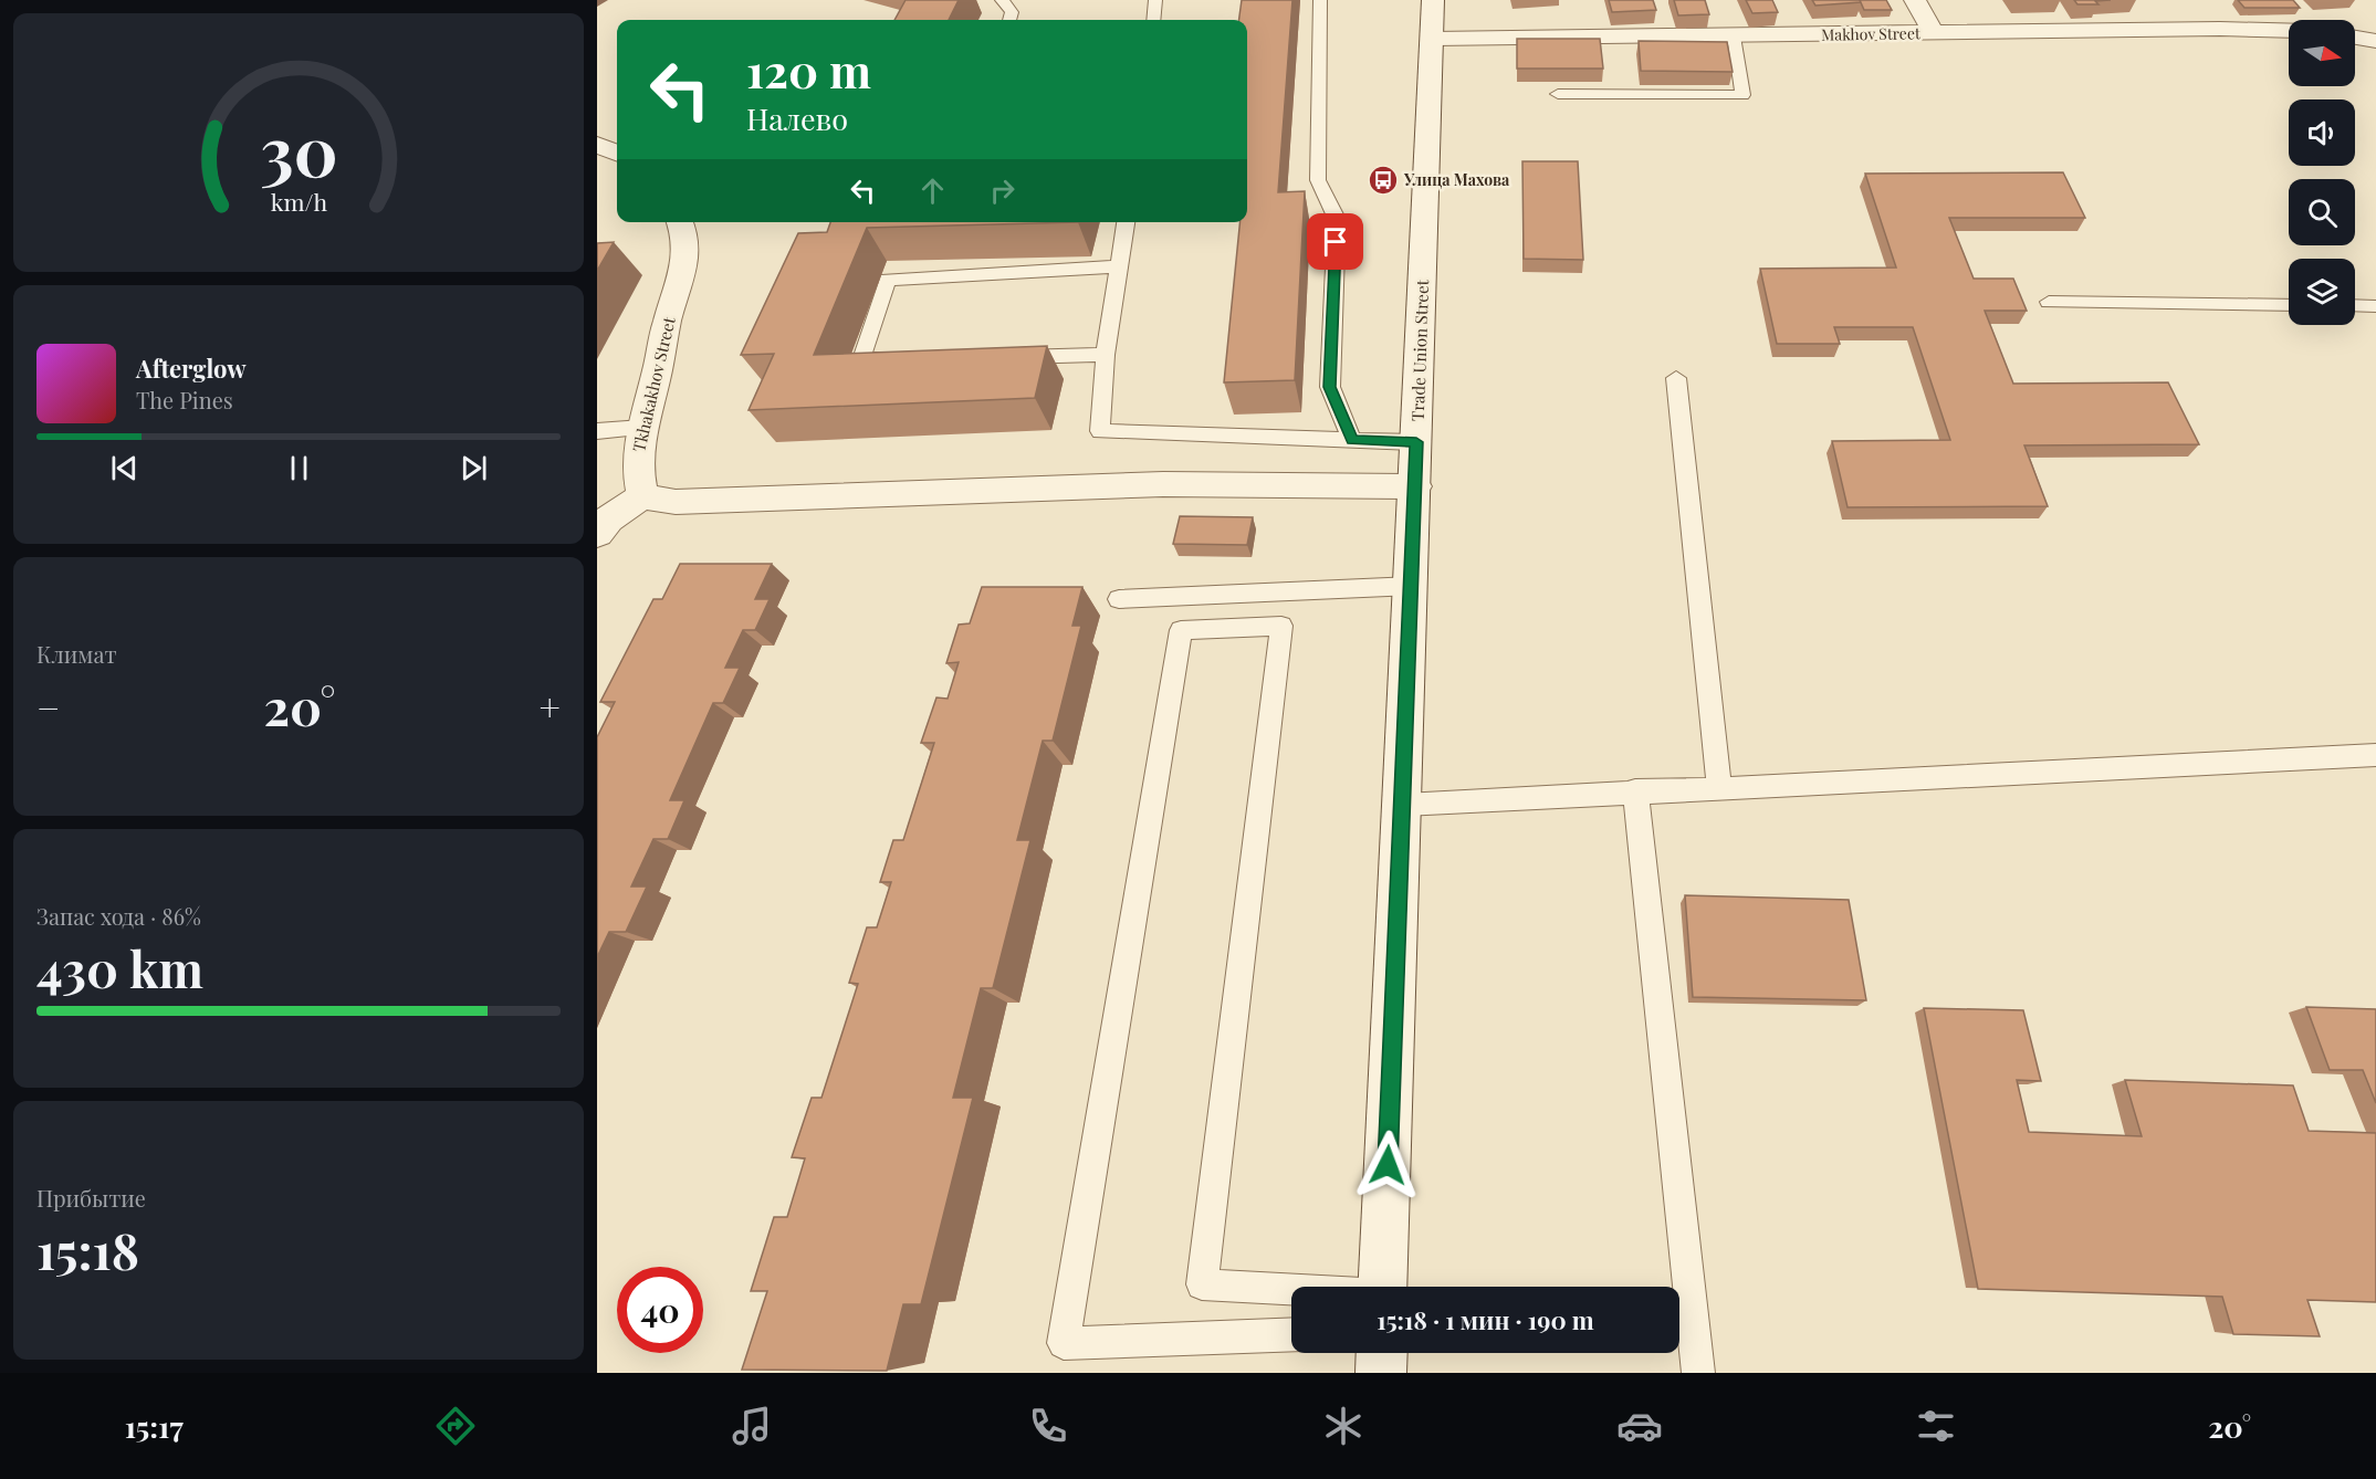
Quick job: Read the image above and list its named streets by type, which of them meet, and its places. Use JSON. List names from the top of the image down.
{
  "streets": {
    "street": ["Makhov Street", "Trade Union Street", "Tkhakakhov Street"]
  },
  "crossings": [
    ["Makhov Street", "Trade Union Street"]
  ],
  "places": {
    "bus stop": ["Улица Махова"]
  },
  "north": "right",
  "page": {
    "turn": ["120 m", "Налево"],
    "song": ["Afterglow", "The Pines"],
    "tile": [
      "Климат",
      ["Запас хода · 86%", "430 km"],
      ["Прибытие", "15:18"]
    ],
    "heat": ["−", "20°", "+"],
    "limit": "40",
    "trip": "15:18 · 1 мин · 190 m",
    "tabs": ["15:17", "20°"],
    "gauge": ["30", "km/h"]
  }
}
